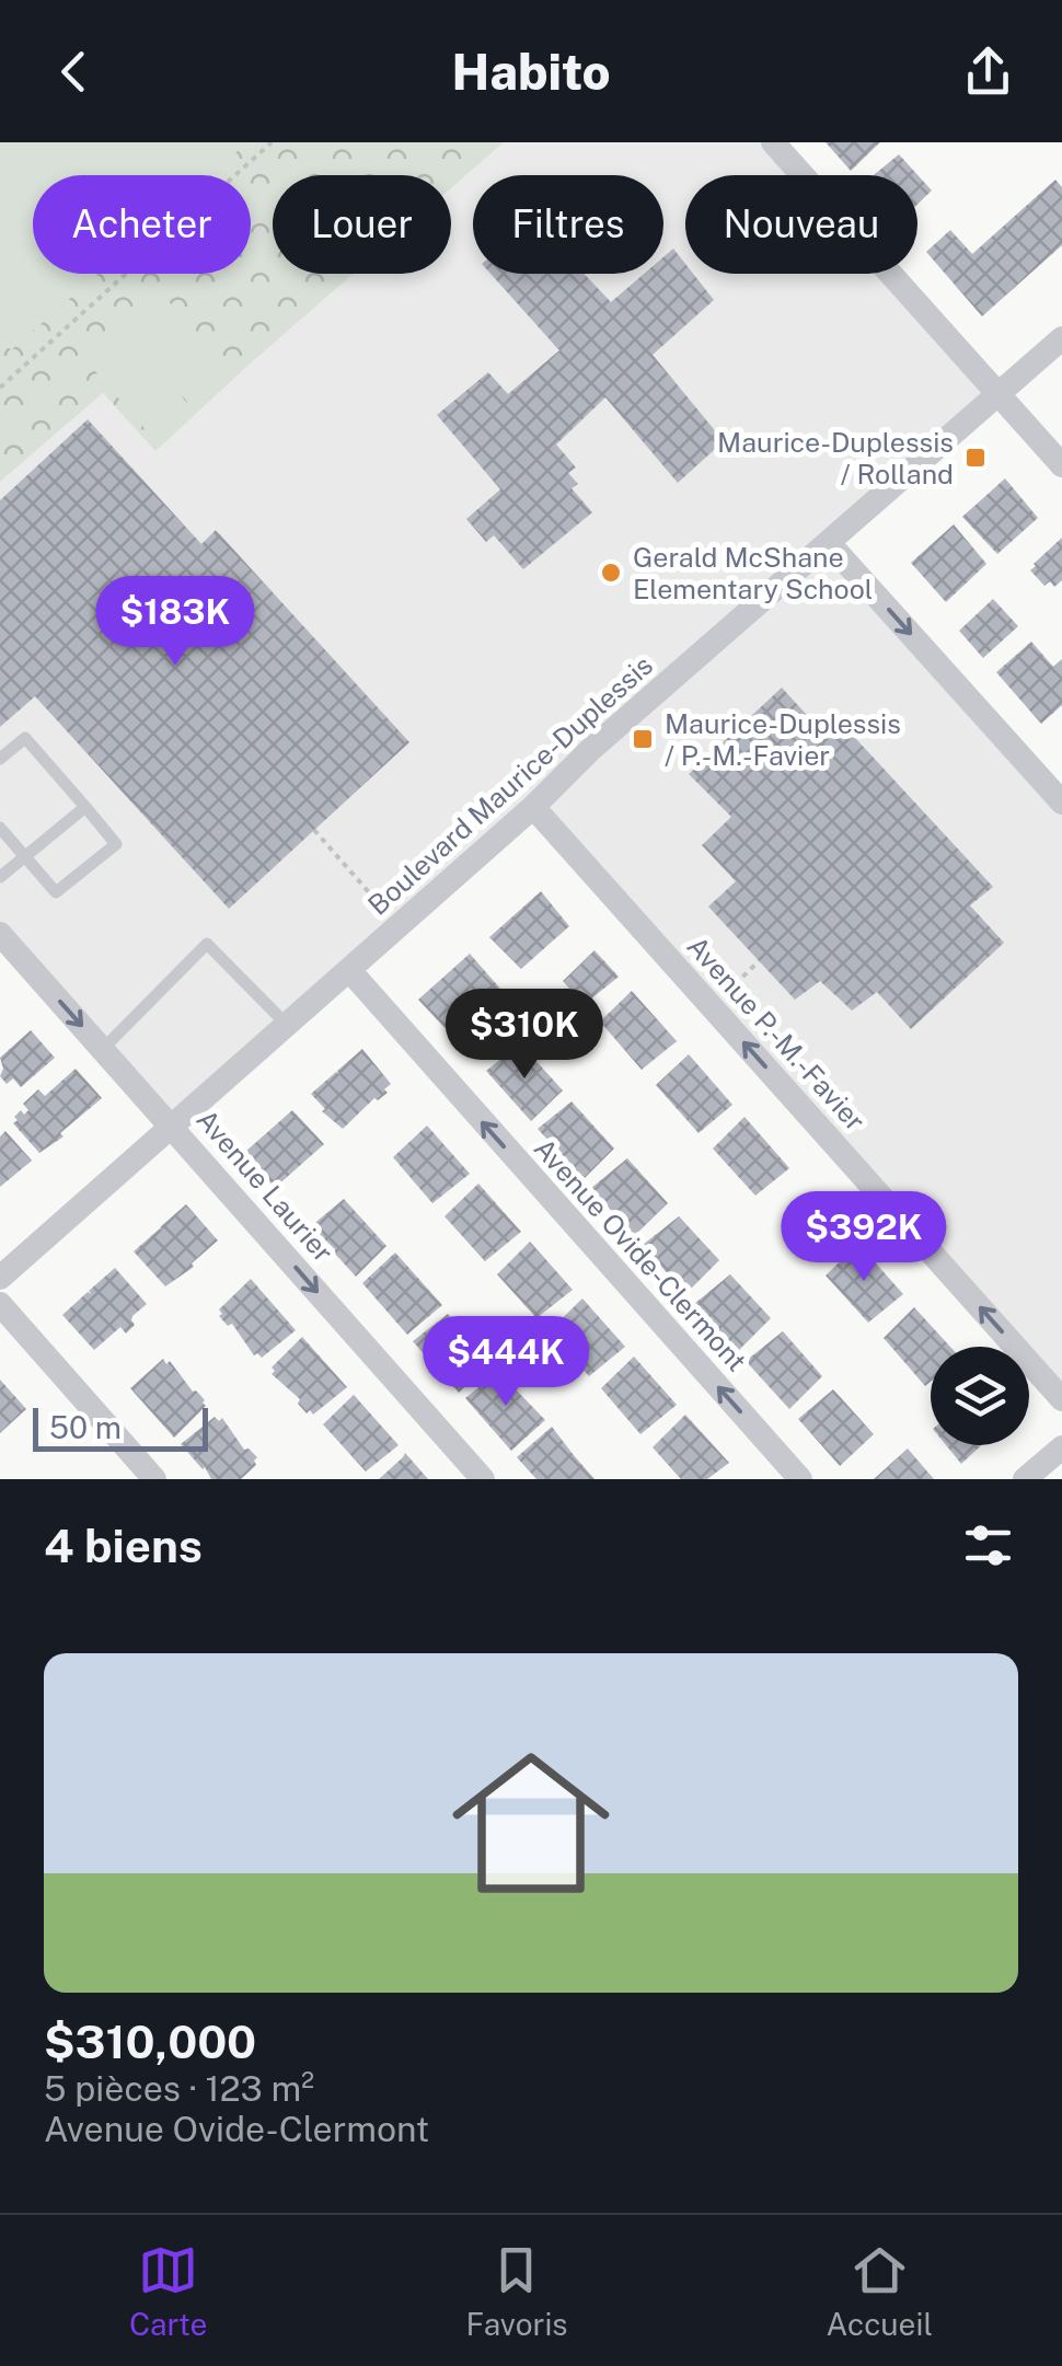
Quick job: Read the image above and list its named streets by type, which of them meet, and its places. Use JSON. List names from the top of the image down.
{
  "streets": {
    "street": [
      "Boulevard Maurice-Duplessis",
      "Avenue P.-M.-Favier",
      "Avenue Laurier",
      "Avenue Ovide-Clermont"
    ]
  },
  "crossings": [
    ["Boulevard Maurice-Duplessis", "Avenue P.-M.-Favier"],
    ["Boulevard Maurice-Duplessis", "Avenue Laurier"],
    ["Boulevard Maurice-Duplessis", "Avenue Ovide-Clermont"]
  ],
  "one_way": ["Avenue P.-M.-Favier", "Avenue Laurier", "Avenue Ovide-Clermont"],
  "places": {
    "transit": ["Maurice-Duplessis / Rolland", "Maurice-Duplessis / P.-M.-Favier"],
    "other": ["Gerald McShane Elementary School"]
  },
  "scale_bar": "50 m",
  "page": {
    "header": "Habito",
    "chip": [
      "Acheter",
      "Louer",
      "Filtres",
      "Nouveau"
    ],
    "price": [
      "$183K",
      "$310K",
      "$392K",
      "$444K"
    ],
    "scale": "50 m",
    "heading": "4 biens",
    "list": [
      {
        "name": "$310,000",
        "note": "5 pièces · 123 m² · Avenue Ovide-Clermont"
      }
    ],
    "tabs": ["Carte", "Favoris", "Accueil"]
  }
}
